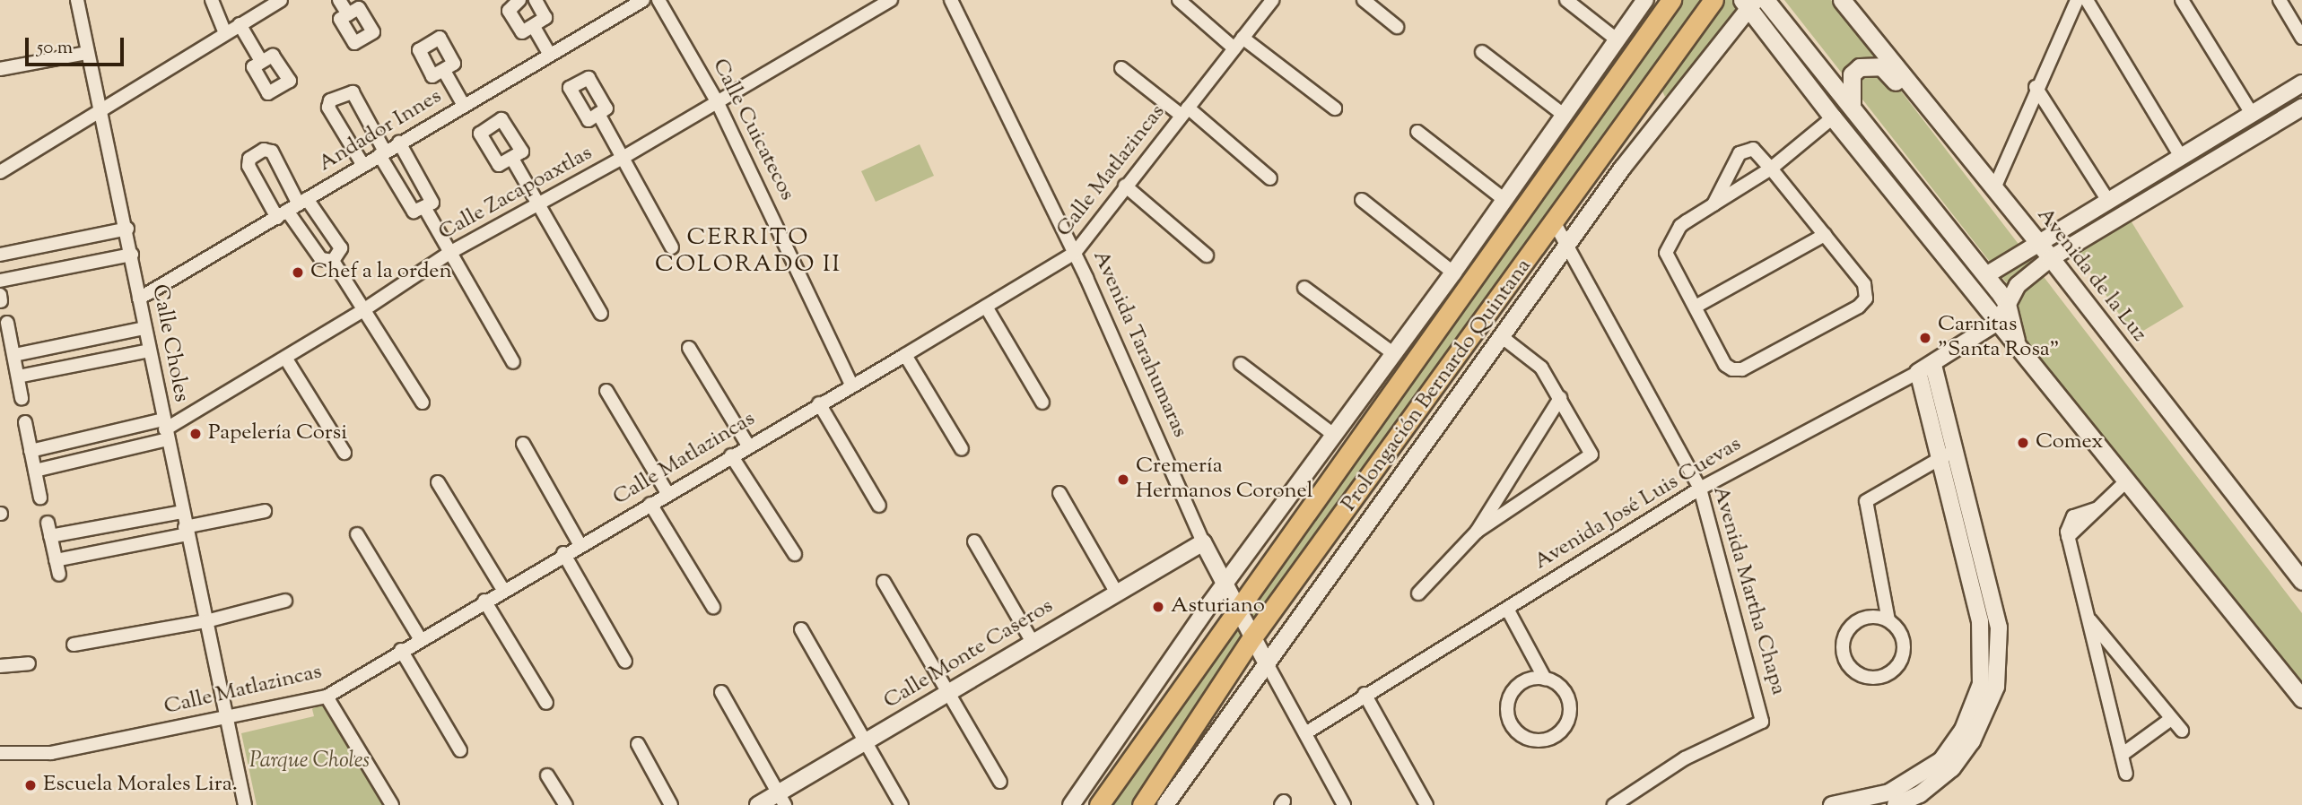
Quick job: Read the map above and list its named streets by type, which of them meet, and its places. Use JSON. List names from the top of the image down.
{
  "streets": {
    "main road": ["Avenida de la Luz", "Prolongación Bernardo Quintana"],
    "street": [
      "Calle Cuicatecos",
      "Andador Innes",
      "Calle Matlazincas",
      "Calle Zacapoaxtlas",
      "Calle Choles",
      "Avenida Tarahumaras",
      "Avenida José Luis Cuevas",
      "Avenida Martha Chapa",
      "Calle Monte Caseros"
    ]
  },
  "crossings": [
    ["Calle Cuicatecos", "Calle Matlazincas"],
    ["Calle Cuicatecos", "Calle Zacapoaxtlas"],
    ["Andador Innes", "Calle Choles"],
    ["Calle Matlazincas", "Calle Choles"],
    ["Calle Matlazincas", "Avenida Tarahumaras"],
    ["Calle Zacapoaxtlas", "Calle Choles"],
    ["Avenida Tarahumaras", "Prolongación Bernardo Quintana"],
    ["Avenida Tarahumaras", "Avenida José Luis Cuevas"],
    ["Avenida Tarahumaras", "Calle Monte Caseros"],
    ["Prolongación Bernardo Quintana", "Avenida Martha Chapa"],
    ["Avenida José Luis Cuevas", "Avenida Martha Chapa"]
  ],
  "districts": ["CERRITO COLORADO II"],
  "parks": ["Parque Choles"],
  "places": [
    "Chef a la orden",
    "Carnitas \"Santa Rosa\"",
    "Papelería Corsi",
    "Comex",
    "Cremería Hermanos Coronel",
    "Asturiano",
    "Escuela Morales Lira."
  ],
  "scale_bar": "50 m"
}
